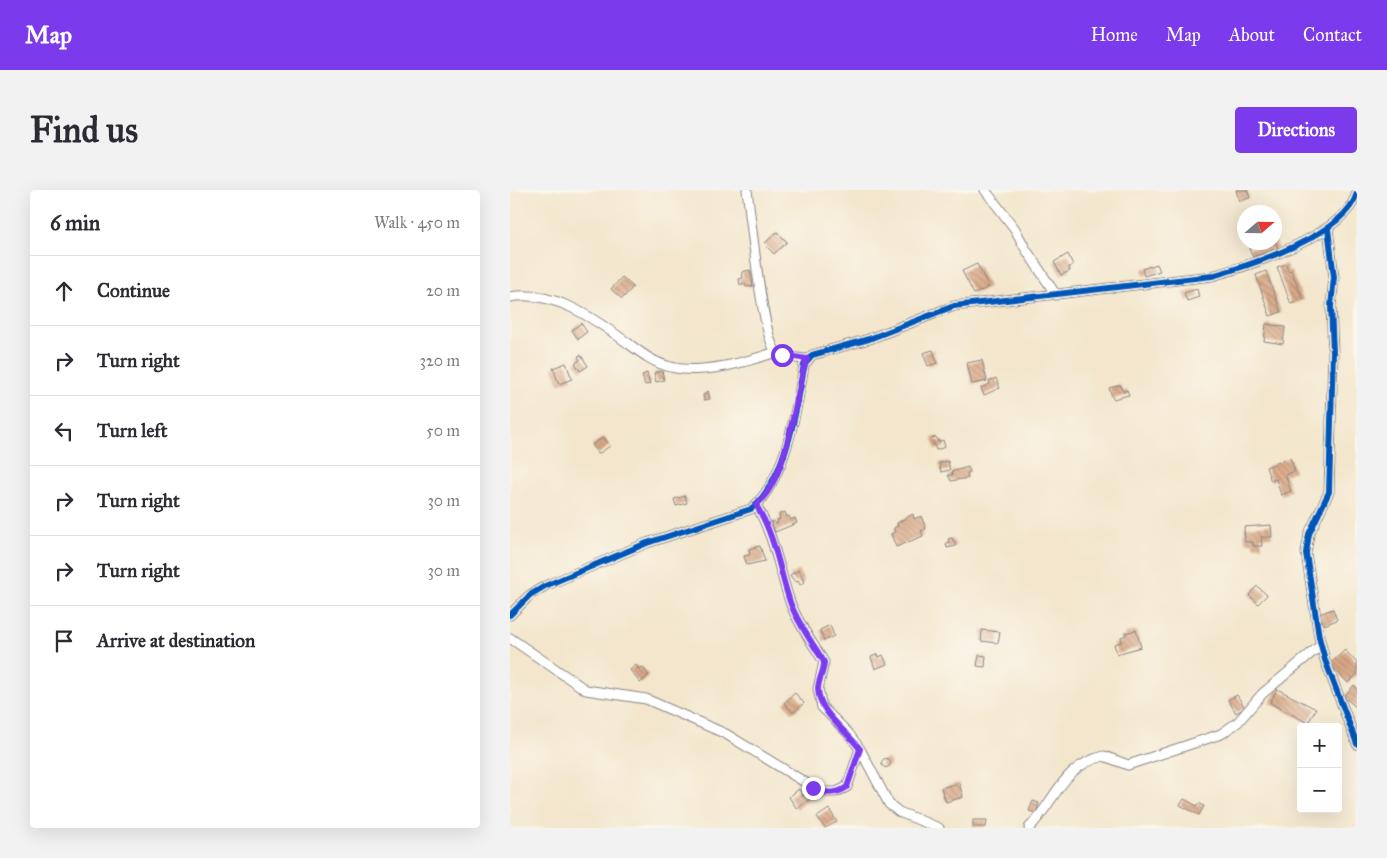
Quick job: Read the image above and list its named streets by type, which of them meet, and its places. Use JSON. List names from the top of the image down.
{
  "north": "right",
  "page": {
    "header": "Map",
    "nav": [
      "Home",
      "Map",
      "About",
      "Contact"
    ],
    "buttons": "Directions",
    "title": "Find us",
    "heading": ["6 min", "Walk · 450 m"],
    "list": [
      ["Continue", "20 m"],
      ["Turn right", "320 m"],
      ["Turn left", "50 m"],
      ["Turn right", "30 m"],
      ["Turn right", "30 m"],
      "Arrive at destination"
    ],
    "map_buttons": ["+", "−"]
  }
}
